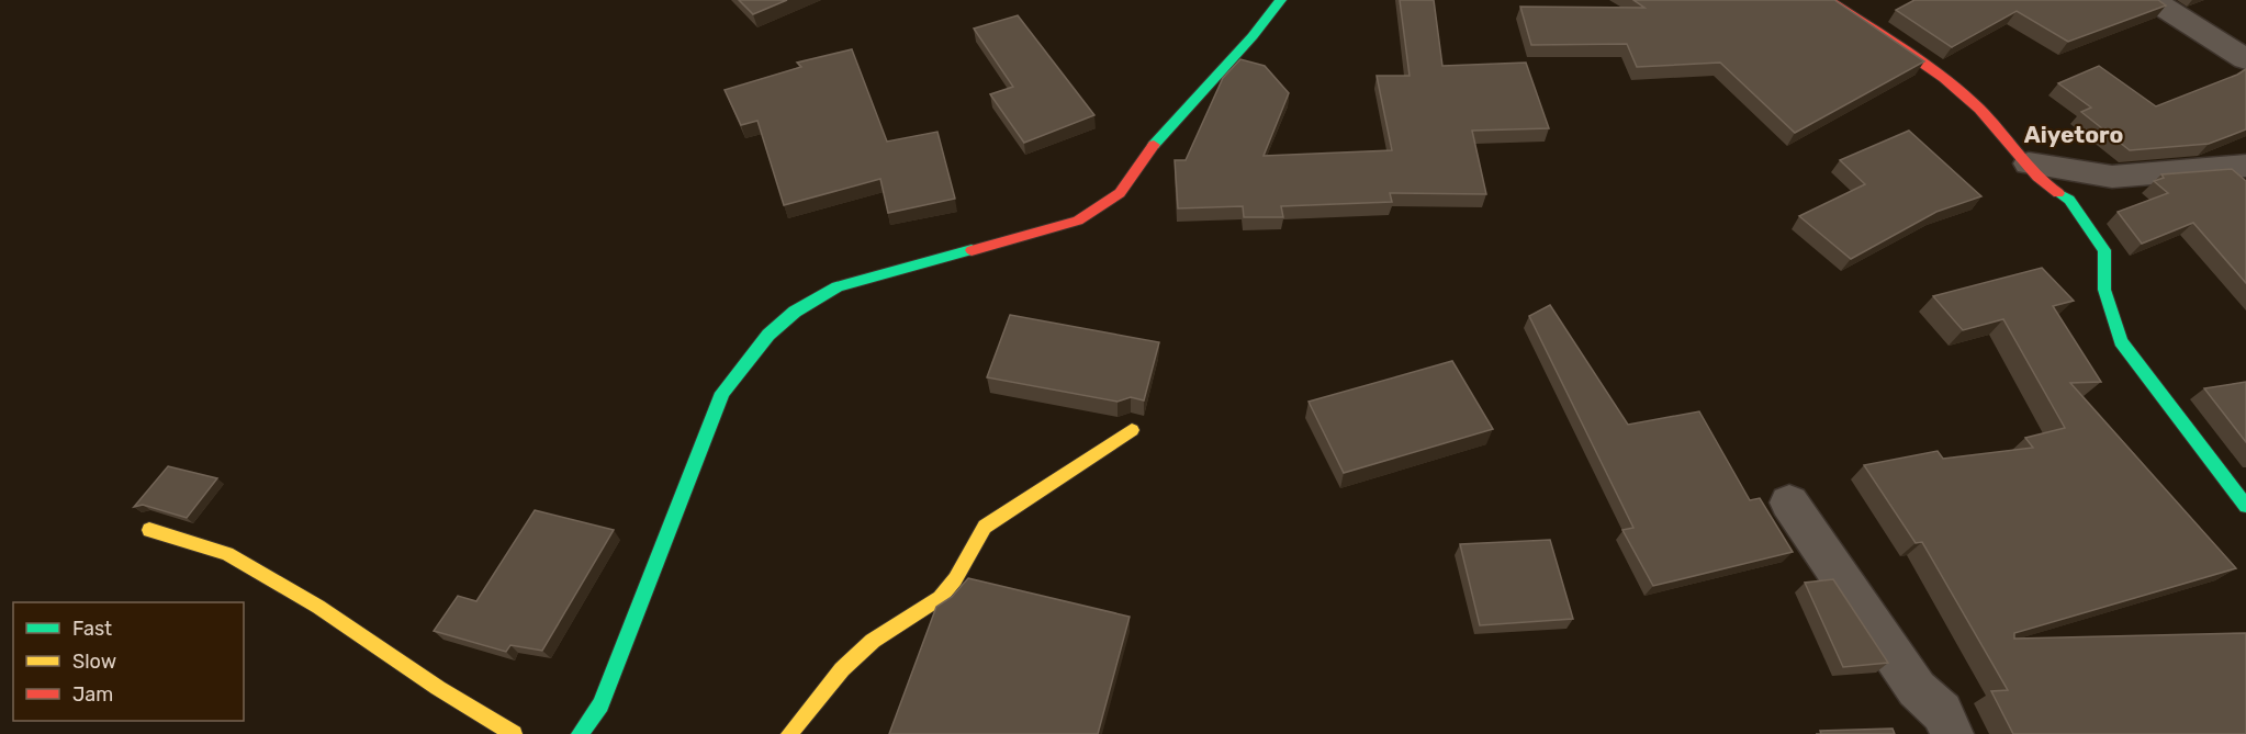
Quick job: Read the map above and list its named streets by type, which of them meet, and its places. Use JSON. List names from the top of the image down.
{
  "districts": ["Aiyetoro"],
  "legend": ["Fast", "Slow", "Jam"]
}
